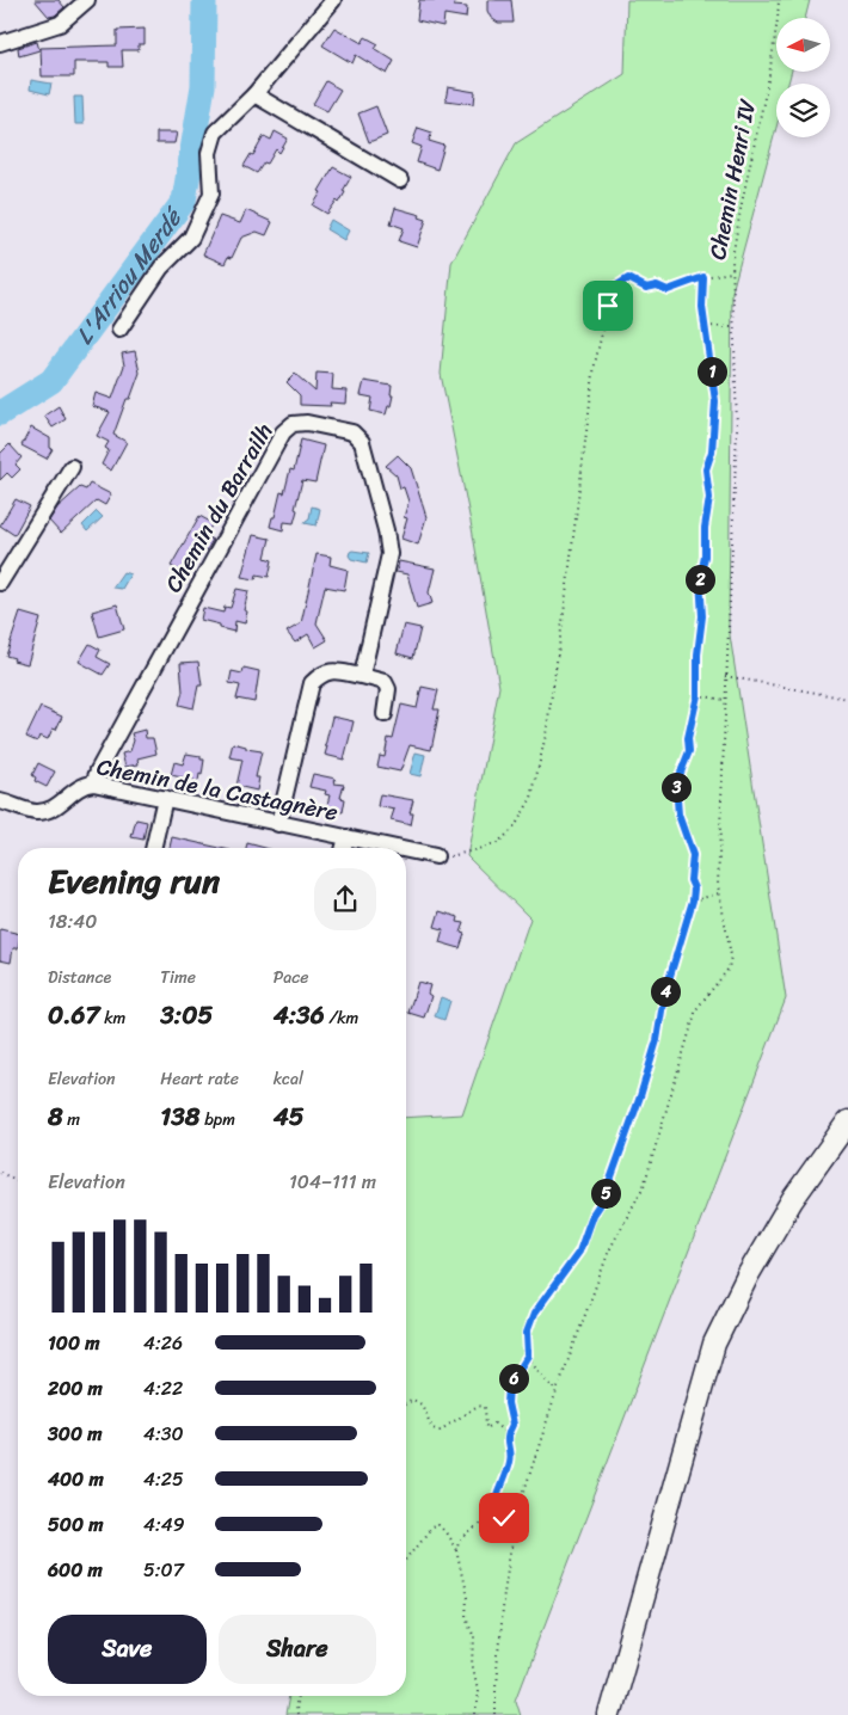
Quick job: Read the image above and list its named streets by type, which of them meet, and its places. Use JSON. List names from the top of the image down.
{
  "streets": {
    "street": ["Chemin du Barrailh", "Chemin de la Castagnère"],
    "path": ["Chemin Henri IV"]
  },
  "crossings": [
    ["Chemin du Barrailh", "Chemin de la Castagnère"]
  ],
  "water": ["L'Arriou Merdé"],
  "north": "left",
  "page": {
    "pins": [
      "1",
      "2",
      "3",
      "4",
      "5",
      "6"
    ],
    "heading": ["Evening run", "18:40"],
    "stats": [
      ["Distance", "0.67 km"],
      ["Time", "3:05"],
      ["Pace", "4:36 /km"],
      ["Elevation", "8 m"],
      ["Heart rate", "138 bpm"],
      ["kcal", "45"]
    ],
    "chart": ["Elevation", "104–111 m"],
    "list": [
      {
        "name": "100 m",
        "note": "4:26"
      },
      {
        "name": "200 m",
        "note": "4:22"
      },
      {
        "name": "300 m",
        "note": "4:30"
      },
      {
        "name": "400 m",
        "note": "4:25"
      },
      {
        "name": "500 m",
        "note": "4:49"
      },
      {
        "name": "600 m",
        "note": "5:07"
      }
    ],
    "buttons": ["Save", "Share"]
  }
}
